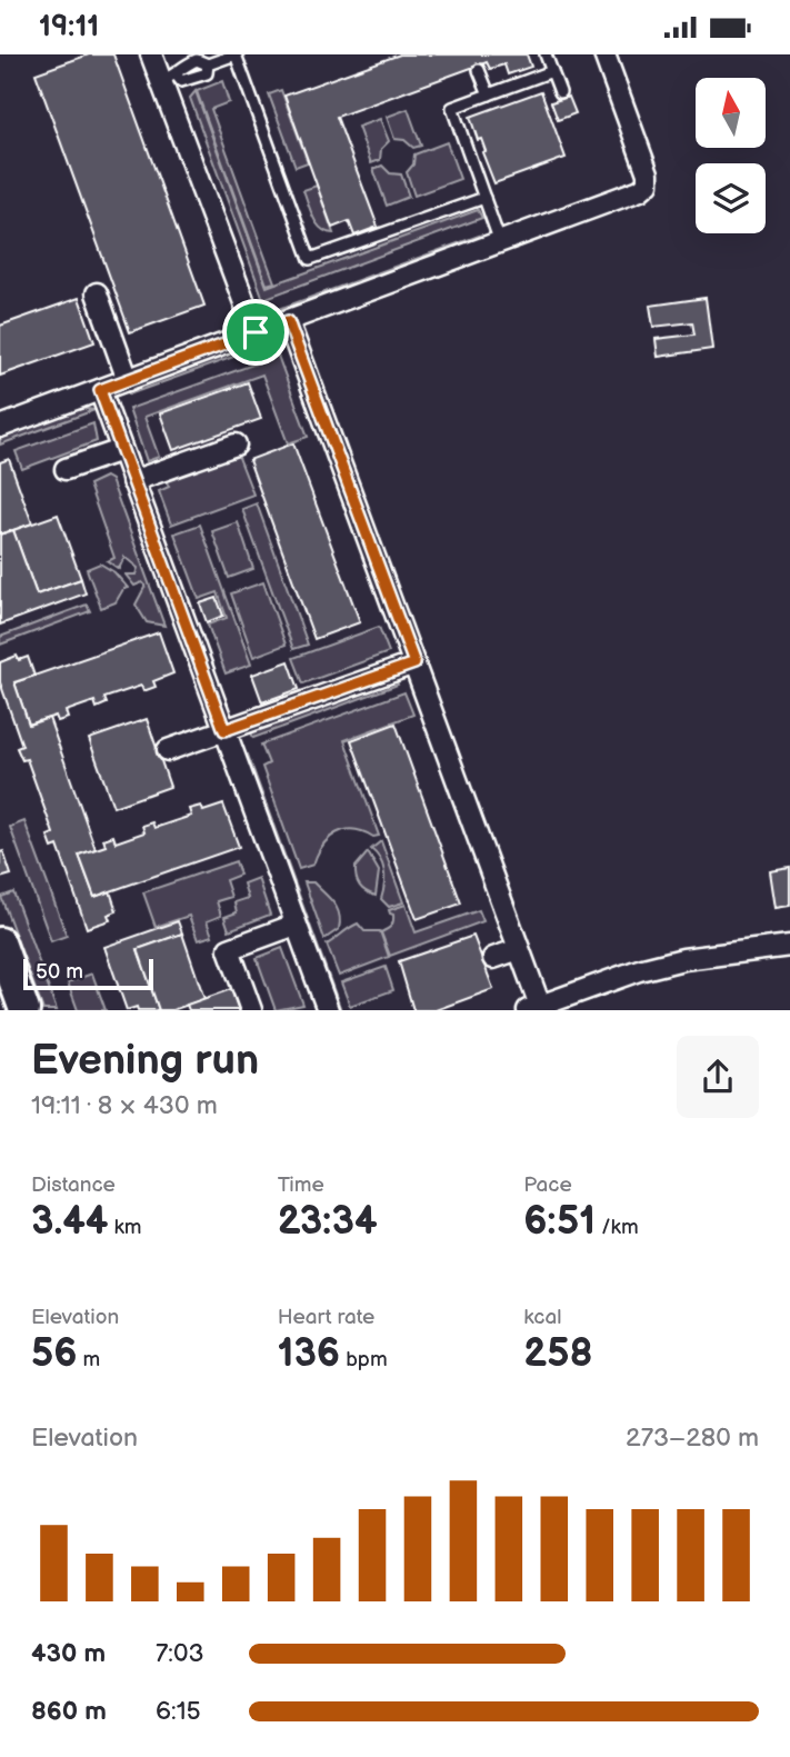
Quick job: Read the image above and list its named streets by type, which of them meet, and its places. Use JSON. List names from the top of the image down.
{
  "scale_bar": "50 m",
  "north": "top",
  "page": {
    "status": "19:11",
    "scale": "50 m",
    "heading": ["Evening run", "19:11 · 8 × 430 m"],
    "stats": [
      ["Distance", "3.44 km"],
      ["Time", "23:34"],
      ["Pace", "6:51 /km"],
      ["Elevation", "56 m"],
      ["Heart rate", "136 bpm"],
      ["kcal", "258"]
    ],
    "chart": ["Elevation", "273–280 m"],
    "list": [
      {
        "name": "430 m",
        "note": "7:03"
      },
      {
        "name": "860 m",
        "note": "6:15"
      }
    ]
  }
}
